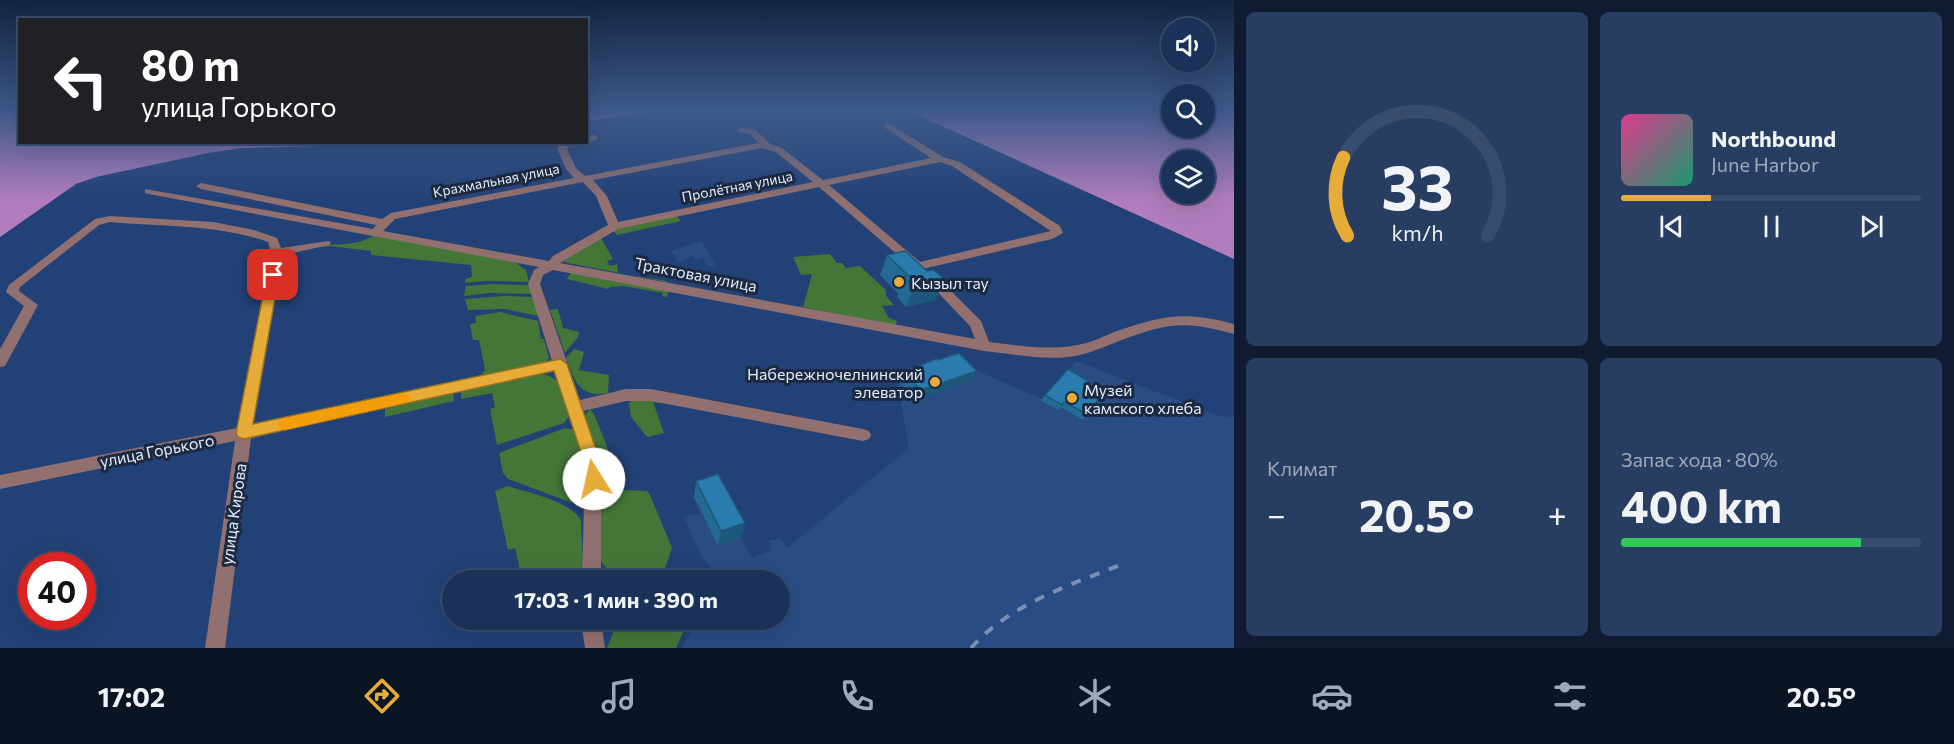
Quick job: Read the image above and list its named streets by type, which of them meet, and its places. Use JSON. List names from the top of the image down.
{
  "streets": {
    "street": [
      "Крахмальная улица",
      "Пролётная улица",
      "Трактовая улица",
      "улица Горького",
      "улица Кирова"
    ]
  },
  "crossings": [
    ["Крахмальная улица", "Трактовая улица"],
    ["Пролётная улица", "Трактовая улица"],
    ["Пролётная улица", "улица Горького"],
    ["улица Горького", "улица Кирова"]
  ],
  "places": ["Кызыл тау", "Набережночелнинский элеватор", "Музей камского хлеба"],
  "page": {
    "turn": ["80 m", "улица Горького"],
    "song": ["Northbound", "June Harbor"],
    "tile": [
      "Климат",
      ["Запас хода · 80%", "400 km"]
    ],
    "heat": ["−", "20.5°", "+"],
    "limit": "40",
    "trip": "17:03 · 1 мин · 390 m",
    "tabs": ["17:02", "20.5°"],
    "gauge": ["33", "km/h"]
  }
}
